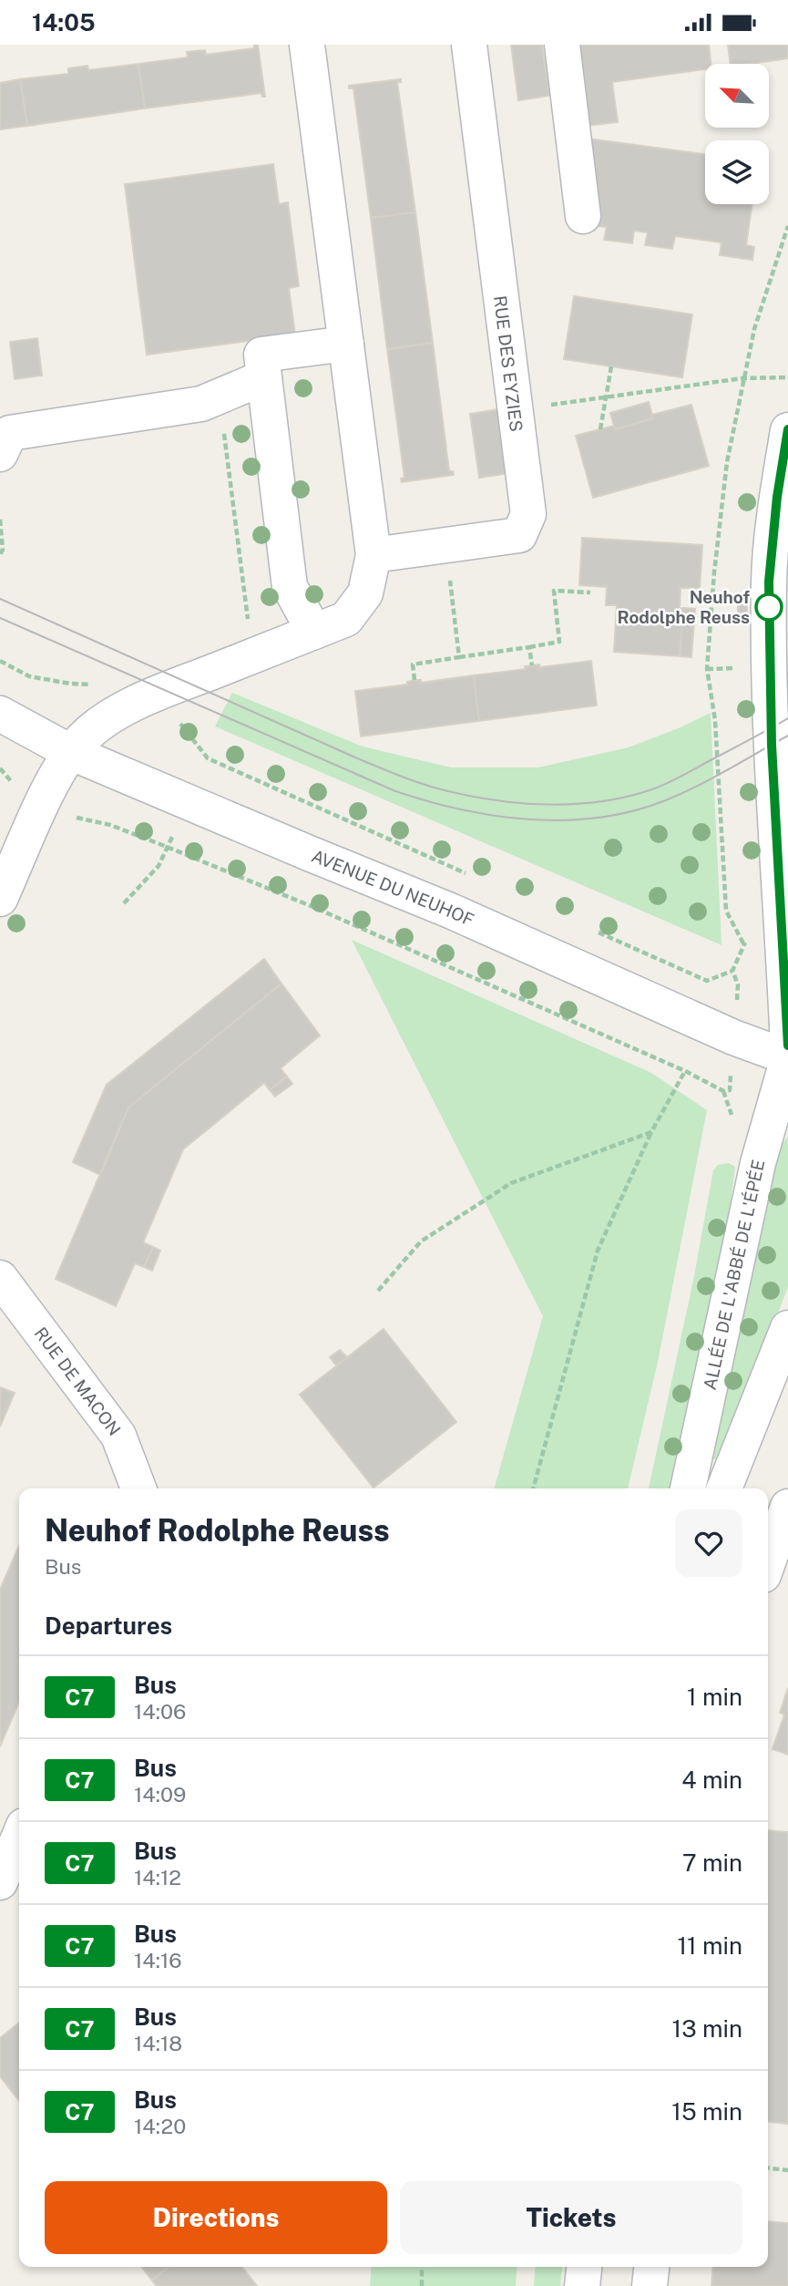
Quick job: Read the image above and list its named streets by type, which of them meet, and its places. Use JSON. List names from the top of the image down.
{
  "streets": {
    "street": [
      "RUE DES EYZIES",
      "AVENUE DU NEUHOF",
      "ALLÉE DE L'ABBÉ DE L'ÉPÉE",
      "RUE DE MACON"
    ]
  },
  "crossings": [
    ["AVENUE DU NEUHOF", "ALLÉE DE L'ABBÉ DE L'ÉPÉE"]
  ],
  "places": ["Neuhof Rodolphe Reuss"],
  "lines": ["bus line C7"],
  "north": "top left",
  "page": {
    "status": "14:05",
    "heading": [
      ["Neuhof Rodolphe Reuss", "Bus"],
      "Departures"
    ],
    "list": [
      {
        "mark": "C7",
        "name": "Bus",
        "note": "14:06",
        "value": "1 min"
      },
      {
        "mark": "C7",
        "name": "Bus",
        "note": "14:09",
        "value": "4 min"
      },
      {
        "mark": "C7",
        "name": "Bus",
        "note": "14:12",
        "value": "7 min"
      },
      {
        "mark": "C7",
        "name": "Bus",
        "note": "14:16",
        "value": "11 min"
      },
      {
        "mark": "C7",
        "name": "Bus",
        "note": "14:18",
        "value": "13 min"
      },
      {
        "mark": "C7",
        "name": "Bus",
        "note": "14:20",
        "value": "15 min"
      }
    ],
    "buttons": ["Directions", "Tickets"]
  }
}
